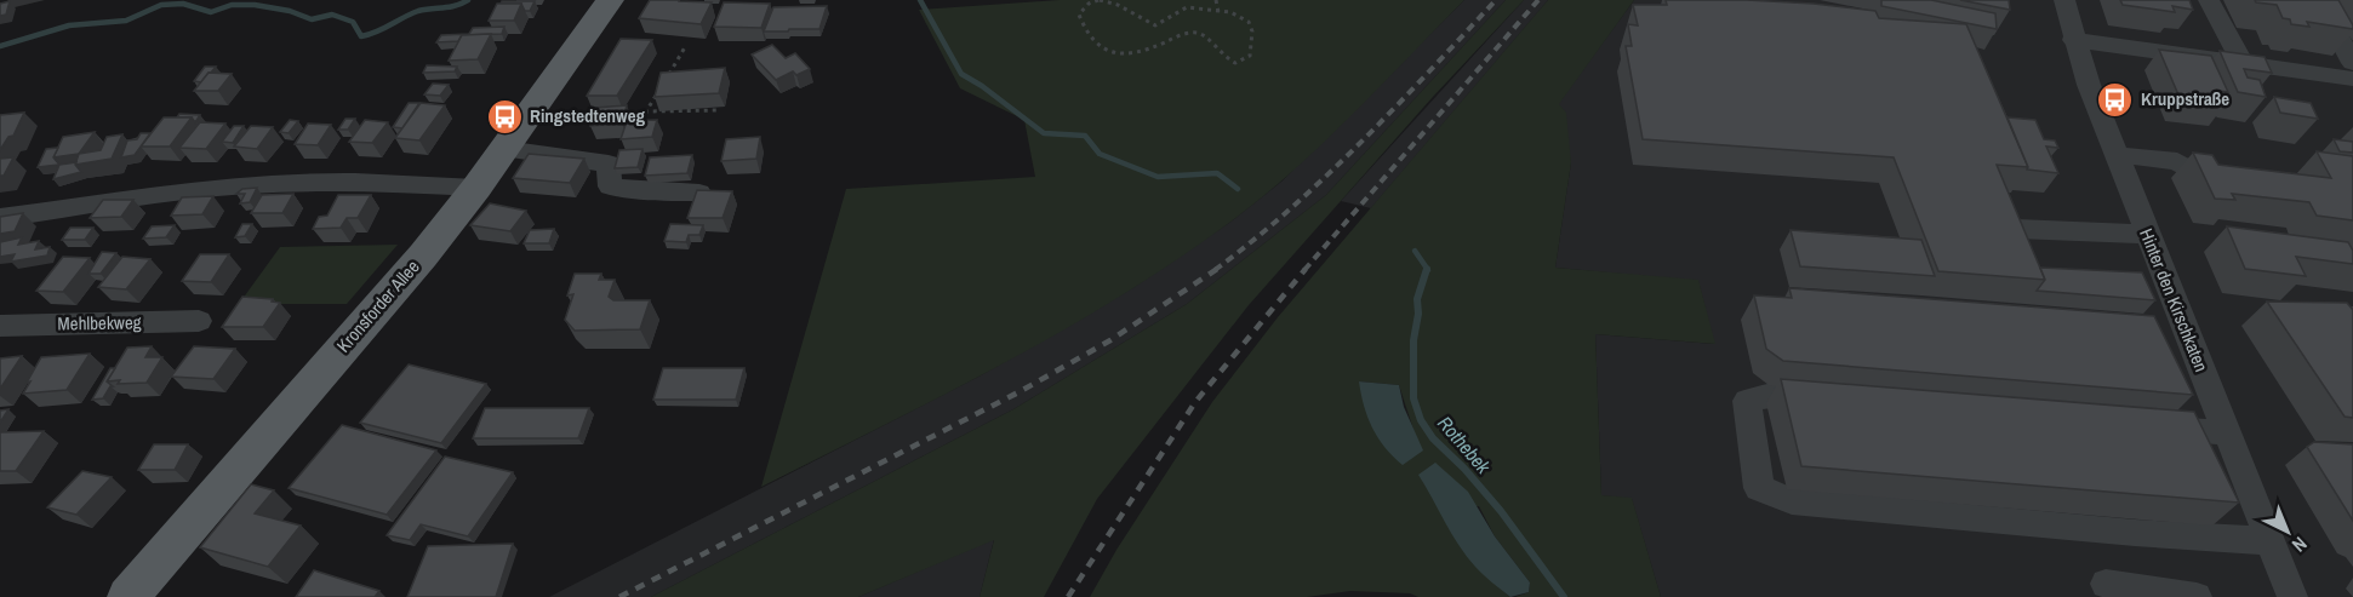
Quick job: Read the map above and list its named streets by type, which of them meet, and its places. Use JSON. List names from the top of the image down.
{
  "streets": {
    "main road": ["Kronsforder Allee"],
    "street": ["Hinter den Kirschkaten", "Mehlbekweg"]
  },
  "water": ["Rothebek"],
  "places": {
    "bus stop": ["Kruppstraße", "Ringstedtenweg"]
  },
  "north": "bottom right"
}
